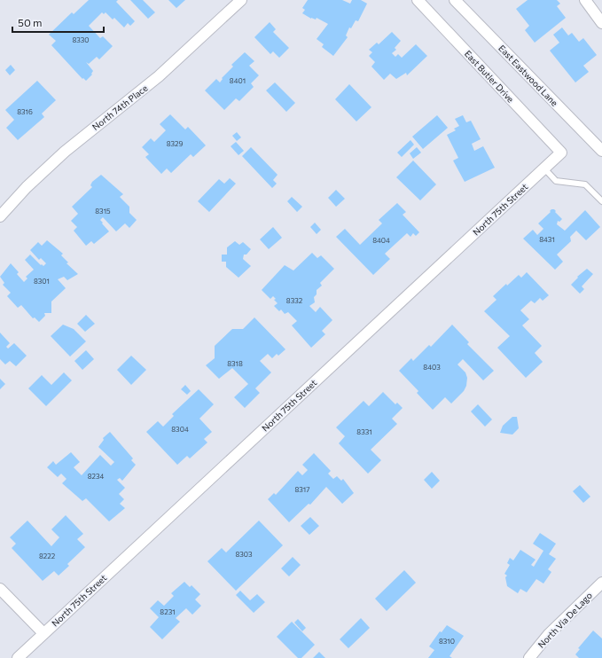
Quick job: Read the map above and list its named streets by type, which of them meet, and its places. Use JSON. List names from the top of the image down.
{
  "streets": {
    "street": [
      "East Eastwood Lane",
      "East Butler Drive",
      "North 74th Place",
      "North 75th Street",
      "North Via De Lago"
    ]
  },
  "crossings": [
    ["East Butler Drive", "North 75th Street"]
  ],
  "house_numbers": [
    "8330",
    "8401",
    "8316",
    "8329",
    "8315",
    "8431",
    "8404",
    "8301",
    "8332",
    "8318",
    "8403",
    "8304",
    "8331",
    "8234",
    "8317",
    "8303",
    "8222",
    "8231",
    "8310"
  ],
  "scale_bar": "50 m"
}
